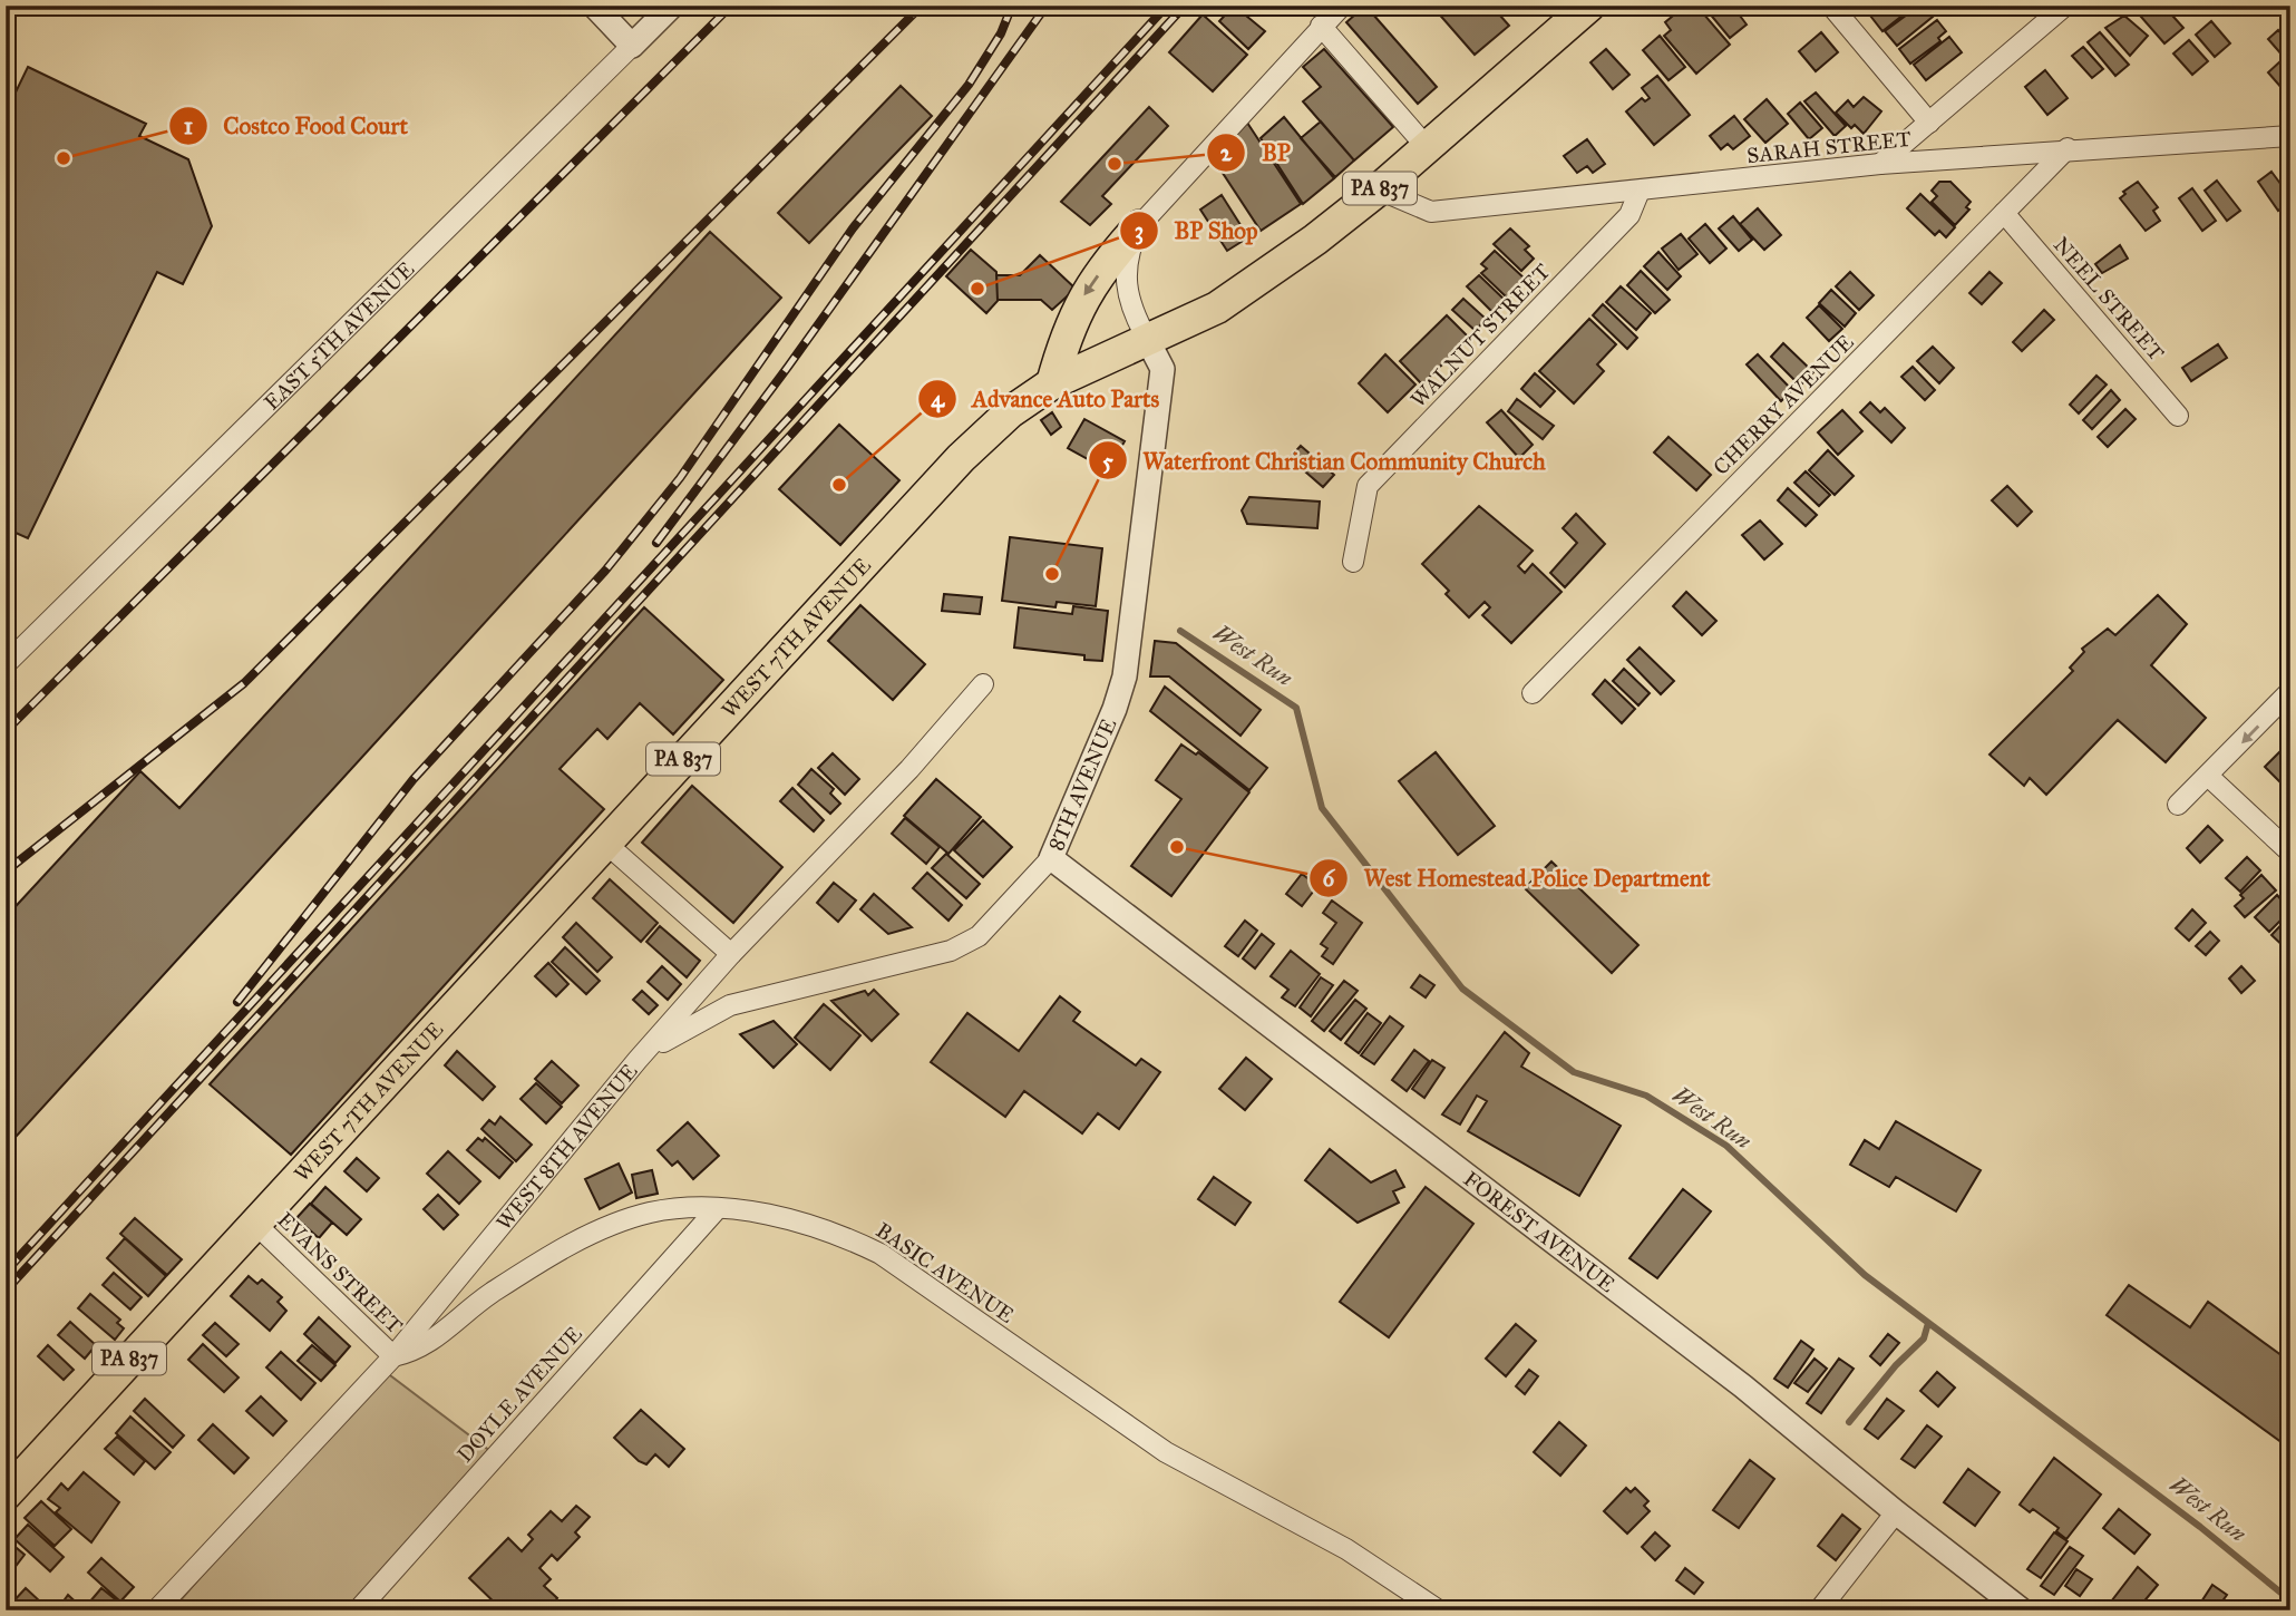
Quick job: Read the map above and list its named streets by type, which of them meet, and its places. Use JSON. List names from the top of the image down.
{
  "streets": {
    "main road": ["PA 837", "WEST 7TH AVENUE"],
    "street": [
      "SARAH STREET",
      "NEEL STREET",
      "EAST 5TH AVENUE",
      "WALNUT STREET",
      "CHERRY AVENUE",
      "8TH AVENUE",
      "WEST 8TH AVENUE",
      "FOREST AVENUE",
      "EVANS STREET",
      "BASIC AVENUE",
      "DOYLE AVENUE"
    ]
  },
  "crossings": [
    ["SARAH STREET", "PA 837"],
    ["SARAH STREET", "WALNUT STREET"],
    ["SARAH STREET", "CHERRY AVENUE"],
    ["PA 837", "WEST 7TH AVENUE"],
    ["PA 837", "8TH AVENUE"],
    ["NEEL STREET", "CHERRY AVENUE"],
    ["WEST 7TH AVENUE", "8TH AVENUE"],
    ["WEST 7TH AVENUE", "EVANS STREET"],
    ["8TH AVENUE", "WEST 8TH AVENUE"],
    ["8TH AVENUE", "FOREST AVENUE"],
    ["WEST 8TH AVENUE", "EVANS STREET"],
    ["WEST 8TH AVENUE", "BASIC AVENUE"],
    ["EVANS STREET", "BASIC AVENUE"],
    ["BASIC AVENUE", "DOYLE AVENUE"]
  ],
  "water": ["West Run"],
  "places": [
    "Costco Food Court",
    "BP",
    "BP Shop",
    "Advance Auto Parts",
    "Waterfront Christian Community Church",
    "West Homestead Police Department"
  ]
}
